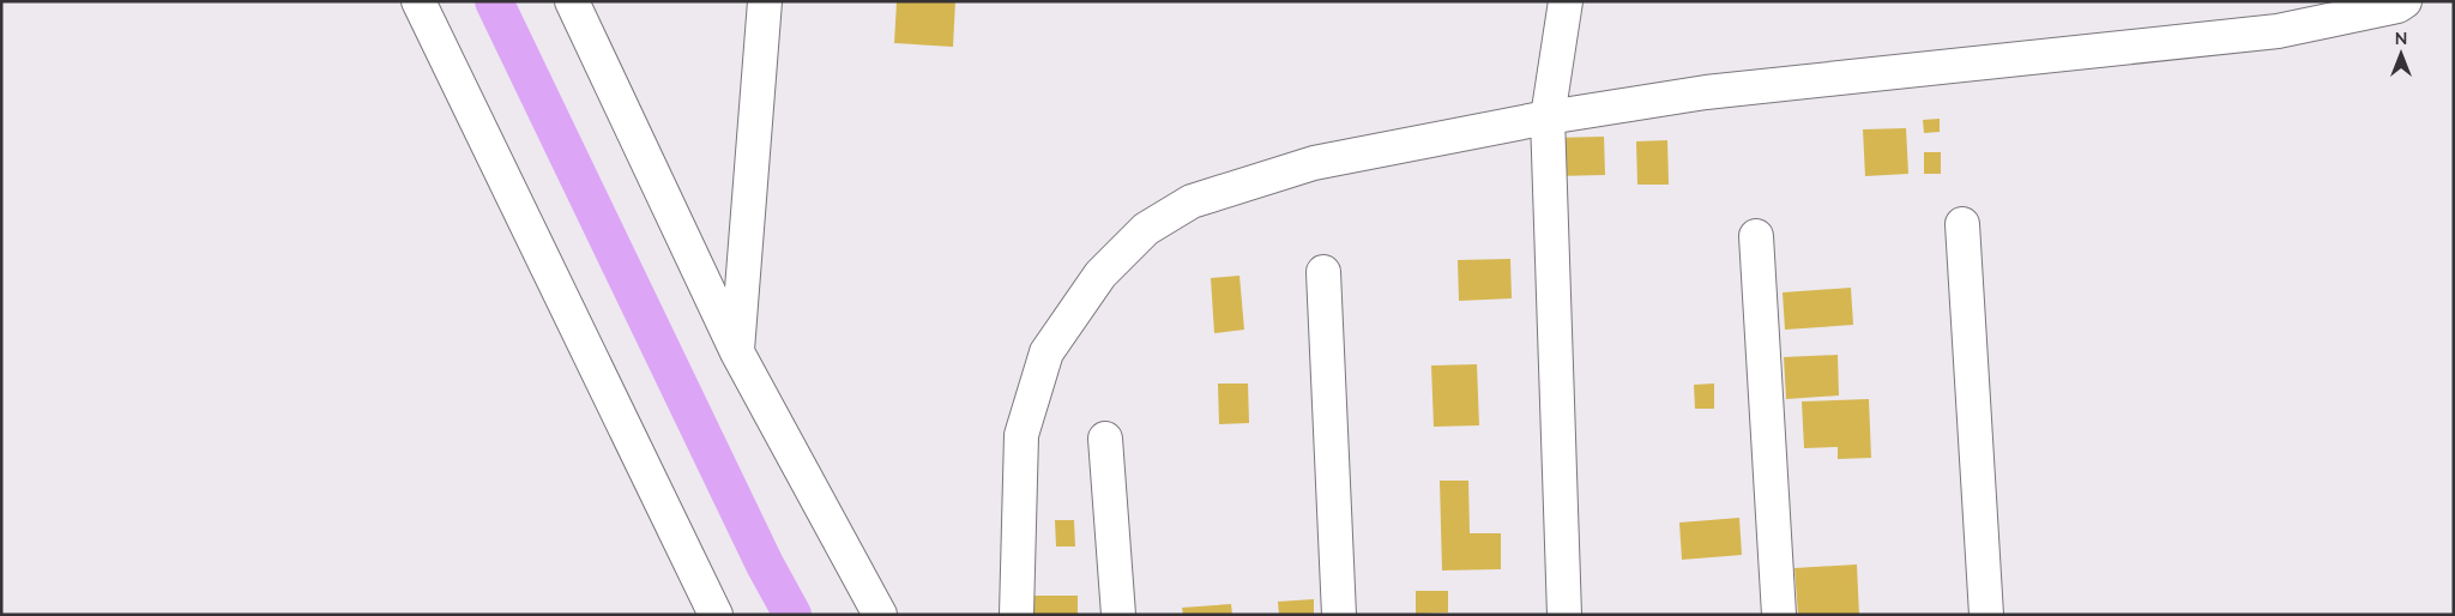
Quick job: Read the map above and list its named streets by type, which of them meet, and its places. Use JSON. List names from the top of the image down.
{
  "north": "top"
}
